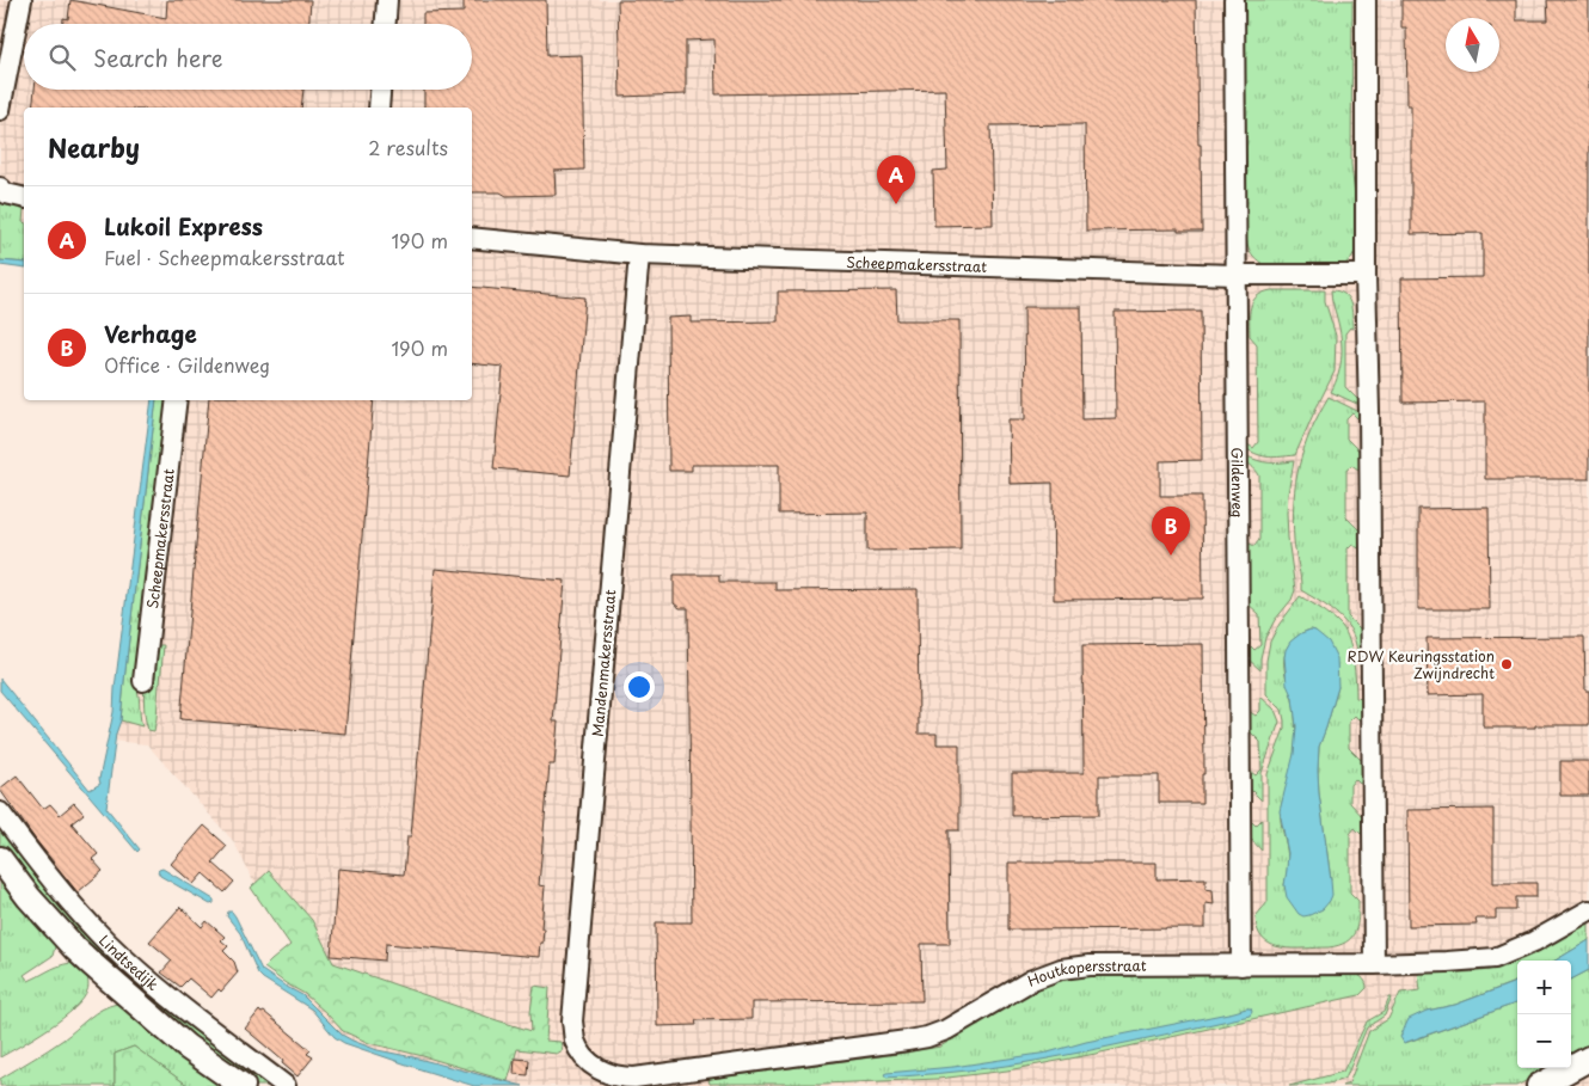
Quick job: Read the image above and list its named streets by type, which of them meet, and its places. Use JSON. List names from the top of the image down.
{
  "streets": {
    "street": [
      "Scheepmakersstraat",
      "Gildenweg",
      "Mandenmakersstraat",
      "Lindtsedijk",
      "Houtkopersstraat"
    ]
  },
  "crossings": [
    ["Scheepmakersstraat", "Gildenweg"],
    ["Scheepmakersstraat", "Mandenmakersstraat"],
    ["Gildenweg", "Houtkopersstraat"],
    ["Mandenmakersstraat", "Houtkopersstraat"]
  ],
  "places": ["RDW Keuringsstation Zwijndrecht"],
  "north": "top",
  "page": {
    "search": "Search here",
    "heading": ["Nearby", "2 results"],
    "pins": ["A", "B"],
    "list": [
      {
        "mark": "A",
        "name": "Lukoil Express",
        "note": "Fuel · Scheepmakersstraat",
        "value": "190 m"
      },
      {
        "mark": "B",
        "name": "Verhage",
        "note": "Office · Gildenweg",
        "value": "190 m"
      }
    ],
    "map_buttons": ["+", "−"]
  }
}
